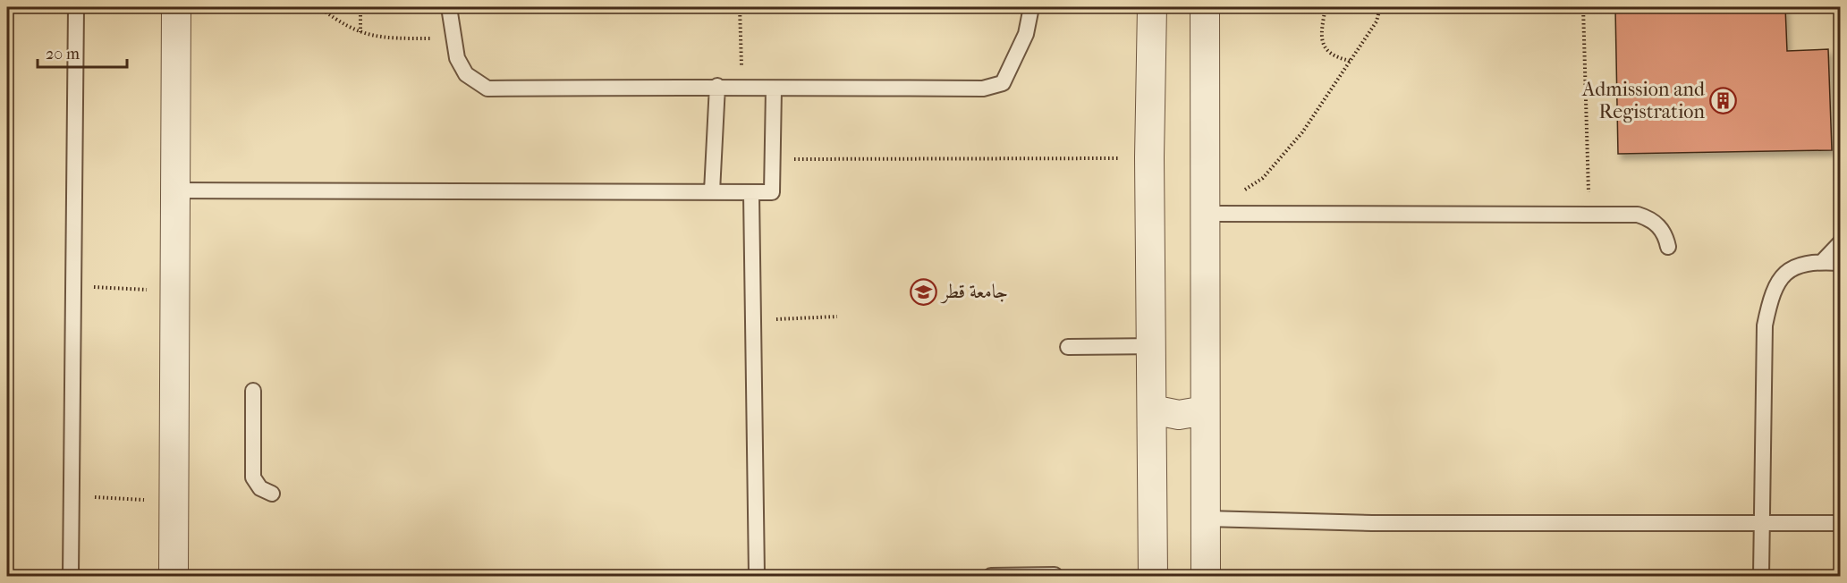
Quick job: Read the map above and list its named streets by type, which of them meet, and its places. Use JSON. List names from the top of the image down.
{
  "places": {
    "building": ["Admission and Registration"],
    "school or university": ["جامعة قطر"]
  },
  "scale_bar": "20 m"
}
